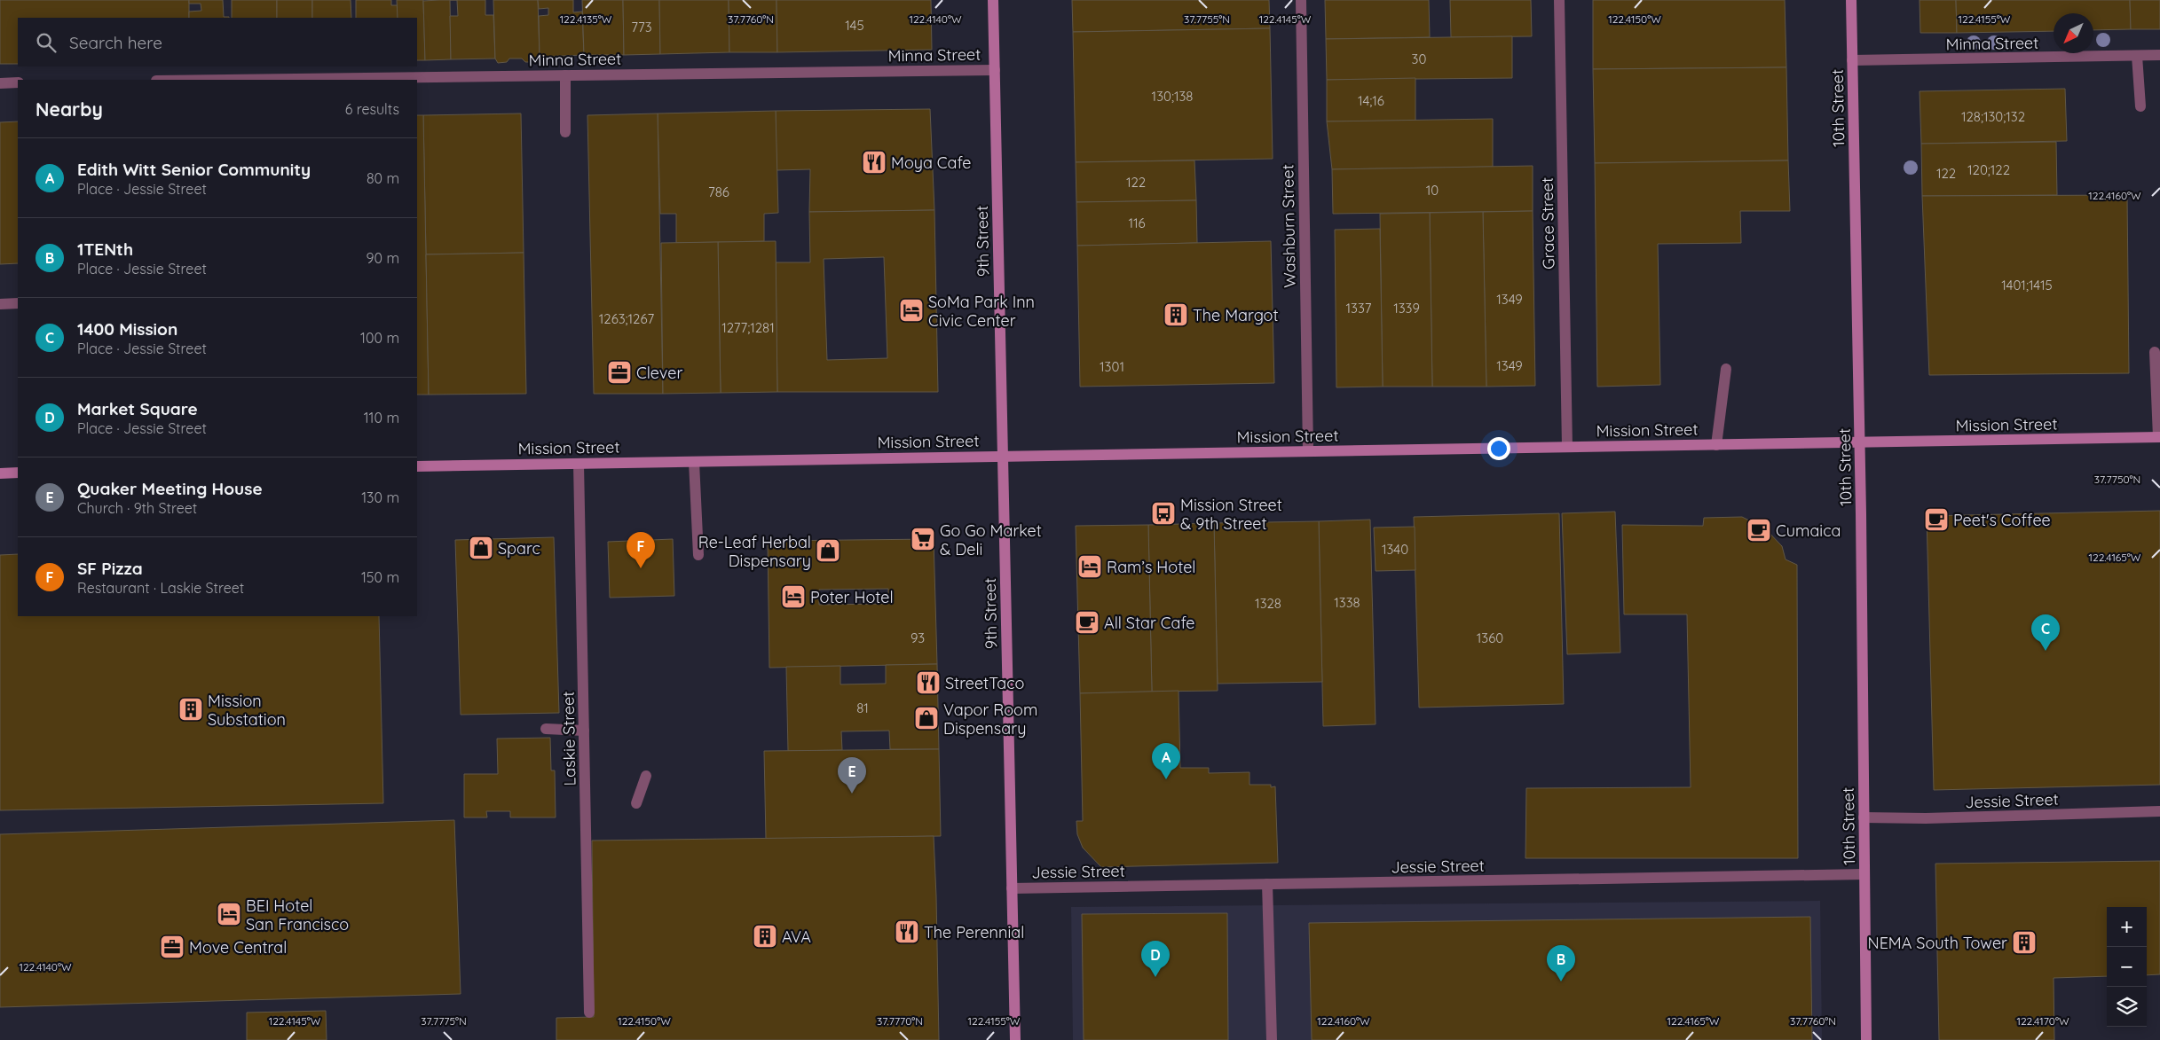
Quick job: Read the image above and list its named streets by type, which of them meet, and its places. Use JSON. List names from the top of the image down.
{
  "streets": {
    "main road": ["10th Street", "9th Street", "Mission Street"],
    "street": [
      "Minna Street",
      "Grace Street",
      "Washburn Street",
      "Laskie Street",
      "Jessie Street"
    ]
  },
  "crossings": [
    ["Minna Street", "10th Street"],
    ["Minna Street", "9th Street"],
    ["10th Street", "Mission Street"],
    ["10th Street", "Jessie Street"],
    ["Grace Street", "Mission Street"],
    ["Washburn Street", "Mission Street"],
    ["9th Street", "Mission Street"],
    ["9th Street", "Jessie Street"],
    ["Mission Street", "Laskie Street"]
  ],
  "places": {
    "restaurant": ["Moya Cafe", "StreetTaco", "The Perennial"],
    "hotel": [
      "SoMa Park Inn Civic Center",
      "Ram’s Hotel",
      "Poter Hotel",
      "BEI Hotel San Francisco"
    ],
    "building": [
      "The Margot",
      "Mission Substation",
      "AVA",
      "NEMA South Tower"
    ],
    "office": ["Clever", "Move Central"],
    "bus stop": ["Mission Street & 9th Street"],
    "cafe": ["Peet's Coffee", "Cumaica", "All Star Cafe"],
    "supermarket": ["Go Go Market & Deli"],
    "shop": ["Sparc", "Re-Leaf Herbal Dispensary", "Vapor Room Dispensary"]
  },
  "house_numbers": [
    "145",
    "773",
    "30",
    "130;138",
    "14;16",
    "128;130;132",
    "120;122",
    "122",
    "122",
    "10",
    "786",
    "116",
    "1401;1415",
    "1349",
    "1337",
    "1339",
    "1263;1267",
    "1277;1281",
    "1349",
    "1301",
    "1340",
    "1338",
    "1328",
    "93",
    "1360",
    "81"
  ],
  "north": "bottom left",
  "page": {
    "search": "Search here",
    "heading": ["Nearby", "6 results"],
    "list": [
      {
        "mark": "A",
        "name": "Edith Witt Senior Community",
        "note": "Place · Jessie Street",
        "value": "80 m"
      },
      {
        "mark": "B",
        "name": "1TENth",
        "note": "Place · Jessie Street",
        "value": "90 m"
      },
      {
        "mark": "C",
        "name": "1400 Mission",
        "note": "Place · Jessie Street",
        "value": "100 m"
      },
      {
        "mark": "D",
        "name": "Market Square",
        "note": "Place · Jessie Street",
        "value": "110 m"
      },
      {
        "mark": "E",
        "name": "Quaker Meeting House",
        "note": "Church · 9th Street",
        "value": "130 m"
      },
      {
        "mark": "F",
        "name": "SF Pizza",
        "note": "Restaurant · Laskie Street",
        "value": "150 m"
      }
    ],
    "pins": [
      "F",
      "C",
      "A",
      "E",
      "D",
      "B"
    ],
    "map_buttons": ["+", "−"]
  },
  "coordinates": [
    "37.7760°N",
    "37.7755°N",
    "122.4135°W",
    "122.4140°W",
    "122.4145°W",
    "122.4150°W",
    "122.4155°W",
    "122.4160°W",
    "37.7750°N",
    "122.4165°W",
    "122.4170°W",
    "37.7775°N",
    "37.7770°N"
  ]
}
